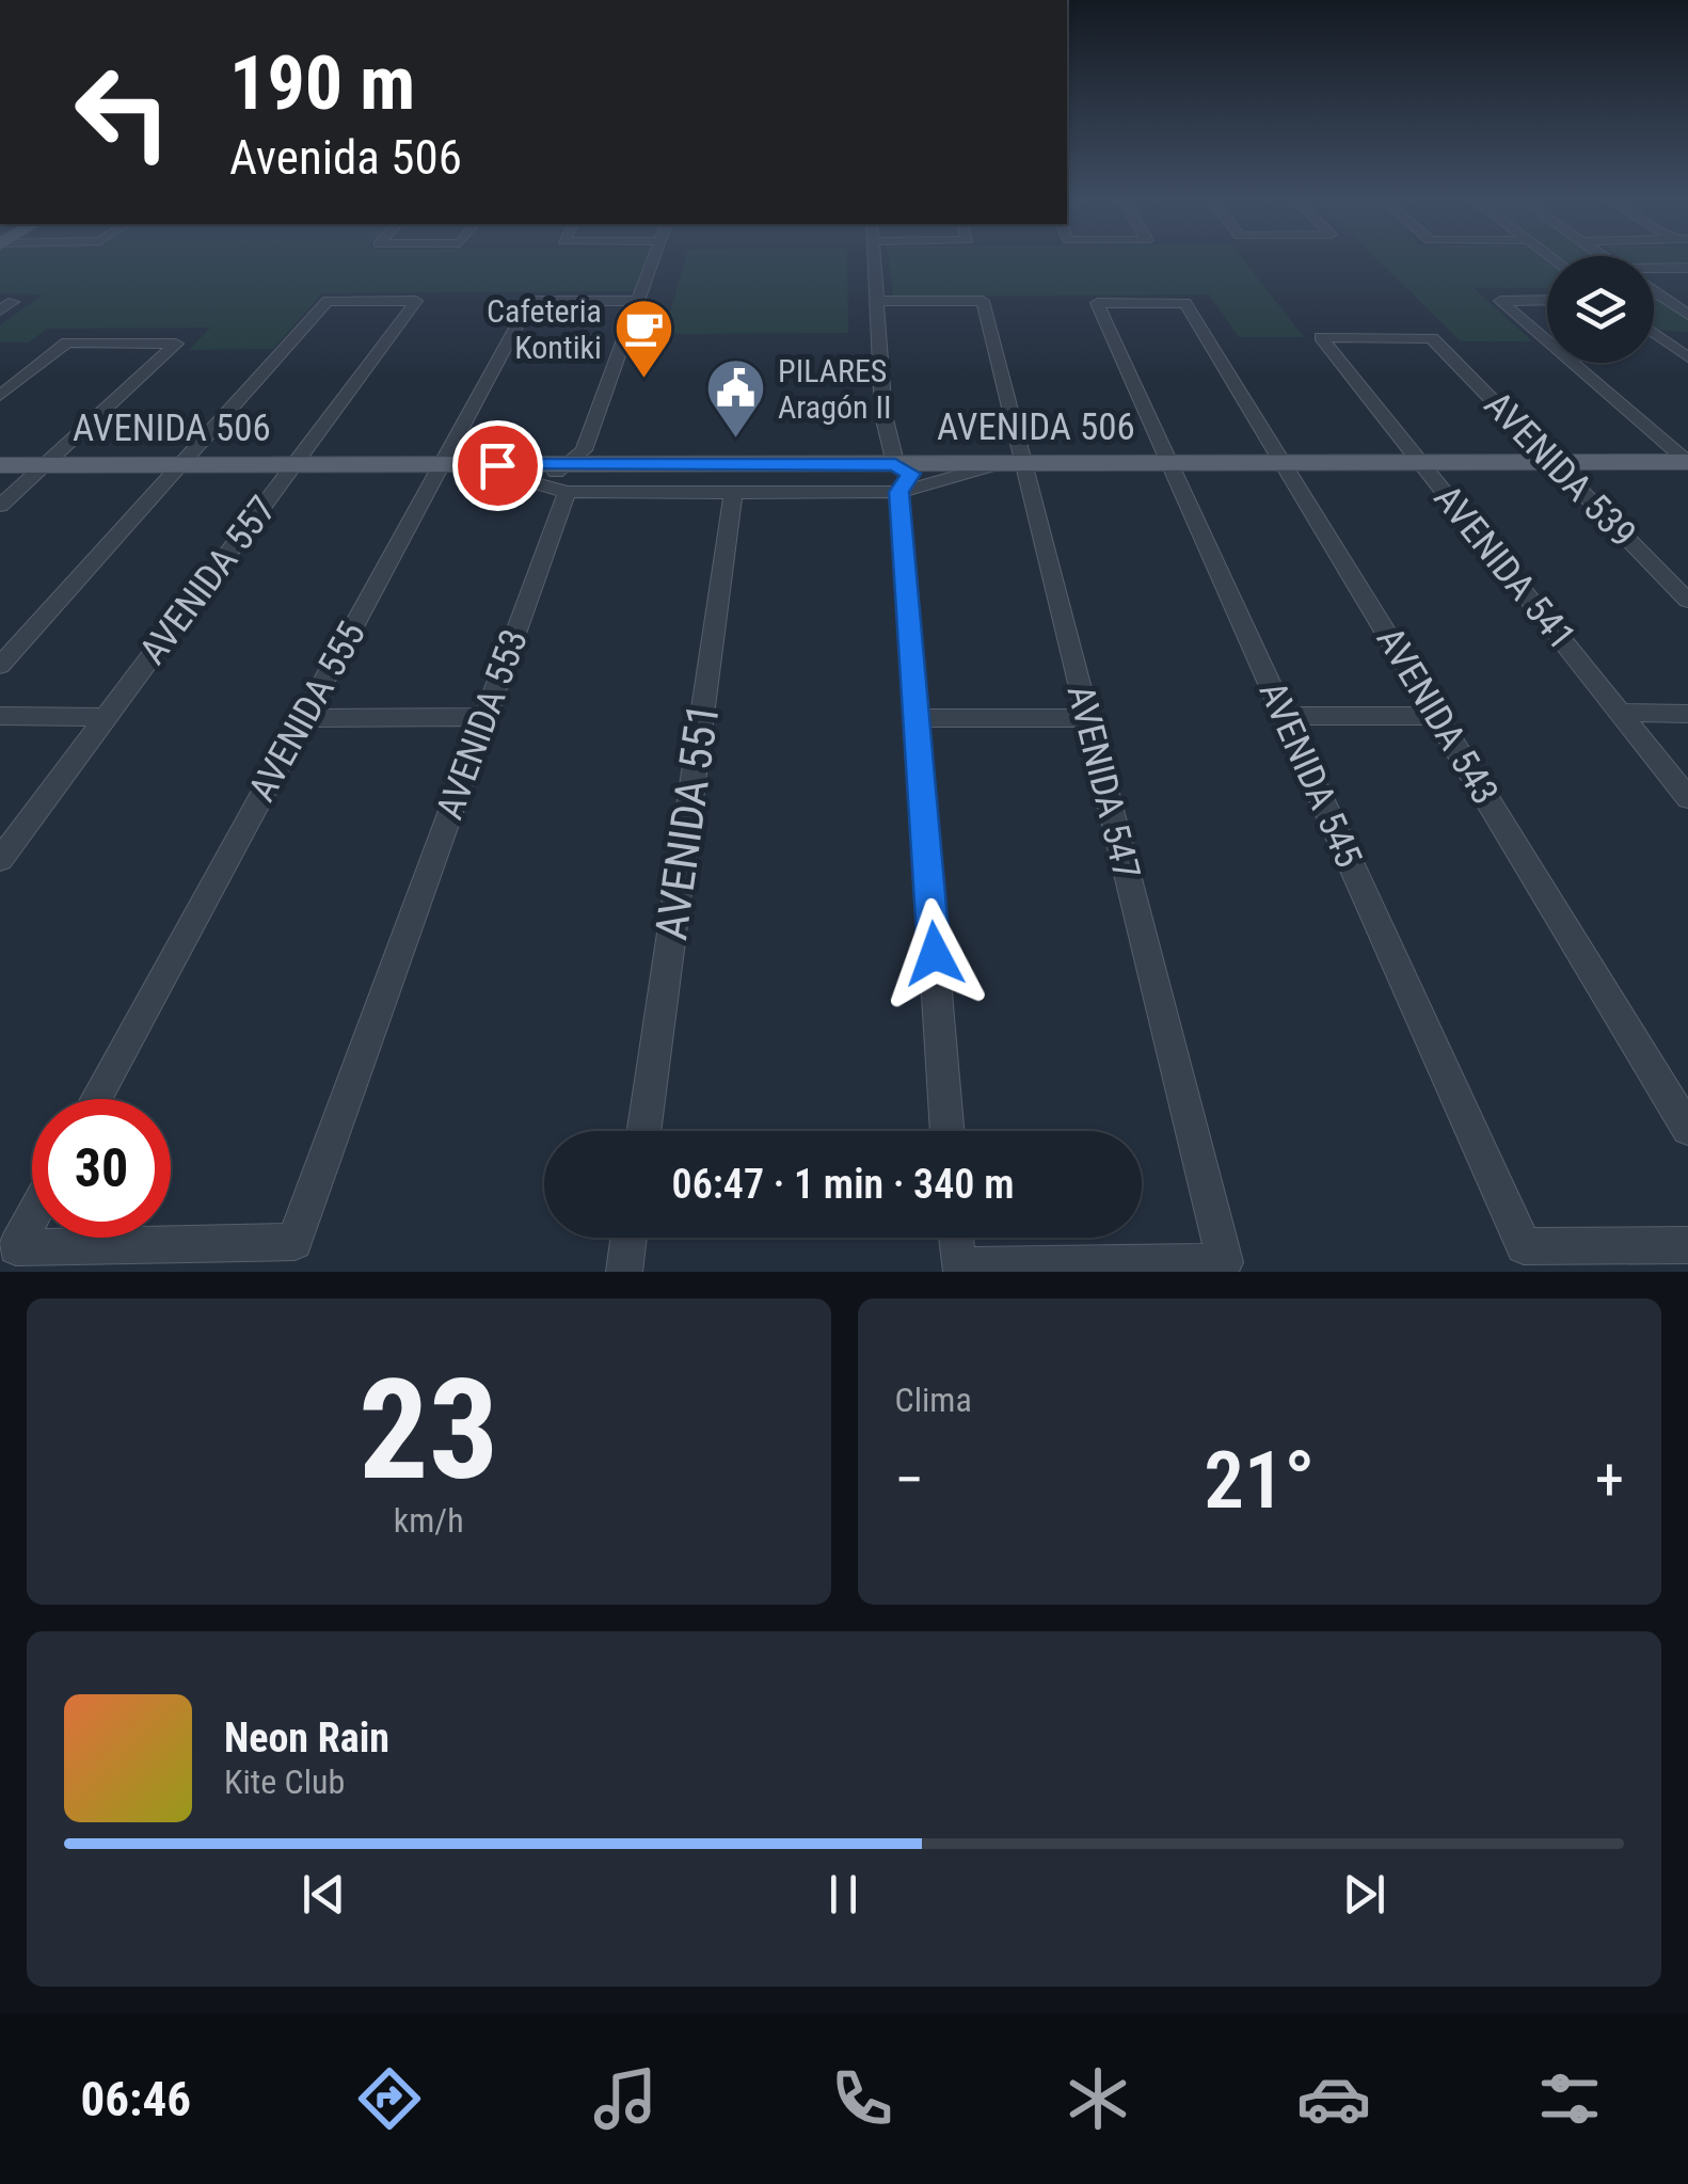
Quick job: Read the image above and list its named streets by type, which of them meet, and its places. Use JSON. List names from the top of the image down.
{
  "streets": {
    "main road": ["AVENIDA 506"],
    "street": [
      "AVENIDA 539",
      "AVENIDA 541",
      "AVENIDA 557",
      "AVENIDA 555",
      "AVENIDA 543",
      "AVENIDA 553",
      "AVENIDA 545",
      "AVENIDA 547",
      "AVENIDA 551"
    ]
  },
  "crossings": [
    ["AVENIDA 506", "AVENIDA 539"],
    ["AVENIDA 506", "AVENIDA 541"],
    ["AVENIDA 506", "AVENIDA 557"],
    ["AVENIDA 506", "AVENIDA 555"],
    ["AVENIDA 506", "AVENIDA 543"],
    ["AVENIDA 506", "AVENIDA 553"],
    ["AVENIDA 506", "AVENIDA 545"],
    ["AVENIDA 506", "AVENIDA 547"],
    ["AVENIDA 539", "AVENIDA 541"],
    ["AVENIDA 555", "AVENIDA 553"],
    ["AVENIDA 543", "AVENIDA 545"]
  ],
  "places": {
    "cafe": ["Cafeteria Kontiki"],
    "public building": ["PILARES Aragón II"]
  },
  "page": {
    "turn": ["190 m", "Avenida 506"],
    "limit": "30",
    "trip": "06:47 · 1 min · 340 m",
    "tile": [
      ["23", "km/h"],
      "Clima"
    ],
    "heat": ["−", "21°", "+"],
    "song": ["Neon Rain", "Kite Club"],
    "tabs": "06:46"
  }
}
